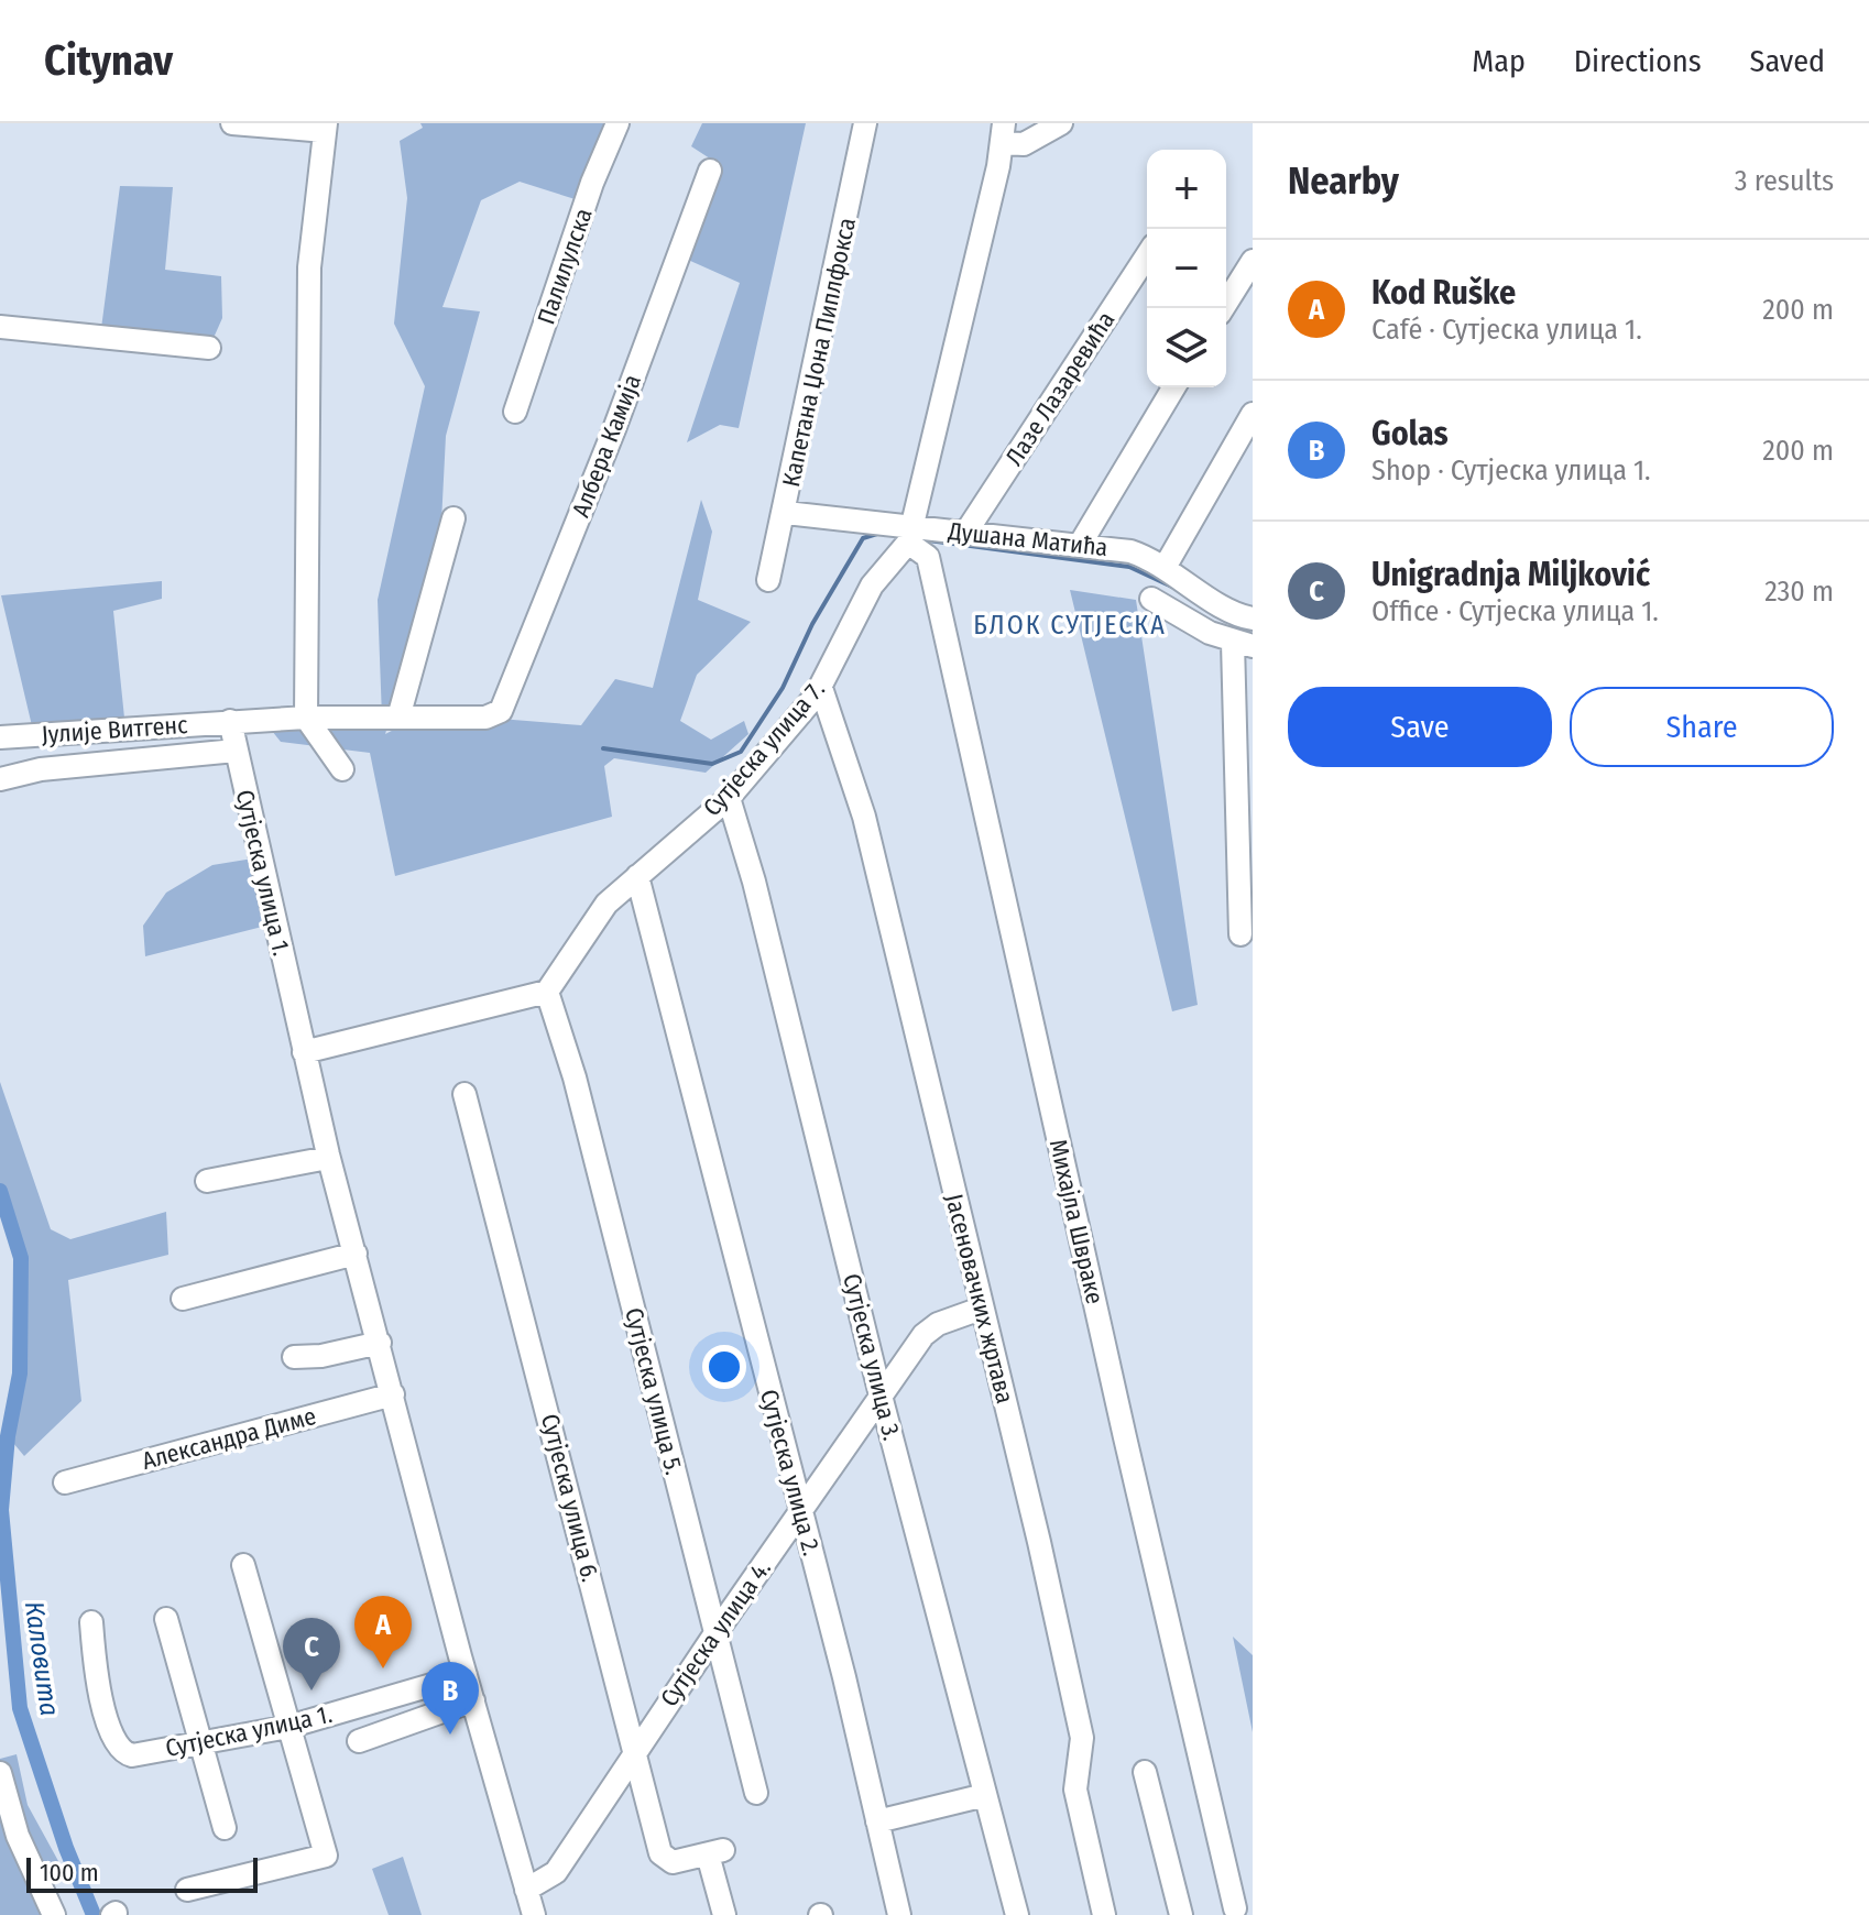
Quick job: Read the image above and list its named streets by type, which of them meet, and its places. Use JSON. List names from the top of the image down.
{
  "streets": {
    "street": [
      "Палилулска",
      "Капетана Џона Пиплфокса",
      "Лазе Лазаревића",
      "Албера Камија",
      "Душана Матића",
      "Јулије Витгенс",
      "Сутјеска улица 7.",
      "Сутјеска улица 1.",
      "Михајла Швраке",
      "Јасеновачких жртава",
      "Сутјеска улица 3.",
      "Сутјеска улица 5.",
      "Александра Диме",
      "Сутјеска улица 2.",
      "Сутјеска улица 6.",
      "Сутјеска улица 4."
    ]
  },
  "crossings": [
    ["Капетана Џона Пиплфокса", "Душана Матића"],
    ["Лазе Лазаревића", "Душана Матића"],
    ["Душана Матића", "Сутјеска улица 7."],
    ["Душана Матића", "Михајла Швраке"],
    ["Јулије Витгенс", "Сутјеска улица 1."],
    ["Сутјеска улица 7.", "Михајла Швраке"],
    ["Сутјеска улица 7.", "Јасеновачких жртава"],
    ["Сутјеска улица 7.", "Сутјеска улица 3."],
    ["Сутјеска улица 7.", "Сутјеска улица 5."],
    ["Сутјеска улица 7.", "Сутјеска улица 2."],
    ["Сутјеска улица 1.", "Александра Диме"],
    ["Сутјеска улица 1.", "Сутјеска улица 4."],
    ["Јасеновачких жртава", "Сутјеска улица 4."],
    ["Сутјеска улица 3.", "Сутјеска улица 4."],
    ["Сутјеска улица 5.", "Сутјеска улица 4."],
    ["Сутјеска улица 2.", "Сутјеска улица 4."],
    ["Сутјеска улица 6.", "Сутјеска улица 4."]
  ],
  "districts": ["БЛОК СУТЈЕСКА"],
  "water": ["Каловита"],
  "scale_bar": "100 m",
  "page": {
    "header": "Citynav",
    "nav": ["Map", "Directions", "Saved"],
    "heading": ["Nearby", "3 results"],
    "map_buttons": ["+", "−"],
    "list": [
      {
        "mark": "A",
        "name": "Kod Ruške",
        "note": "Café · Сутјеска улица 1.",
        "value": "200 m"
      },
      {
        "mark": "B",
        "name": "Golas",
        "note": "Shop · Сутјеска улица 1.",
        "value": "200 m"
      },
      {
        "mark": "C",
        "name": "Unigradnja Miljković",
        "note": "Office · Сутјеска улица 1.",
        "value": "230 m"
      }
    ],
    "buttons": ["Save", "Share"],
    "pins": ["A", "C", "B"],
    "scale": "100 m"
  }
}
